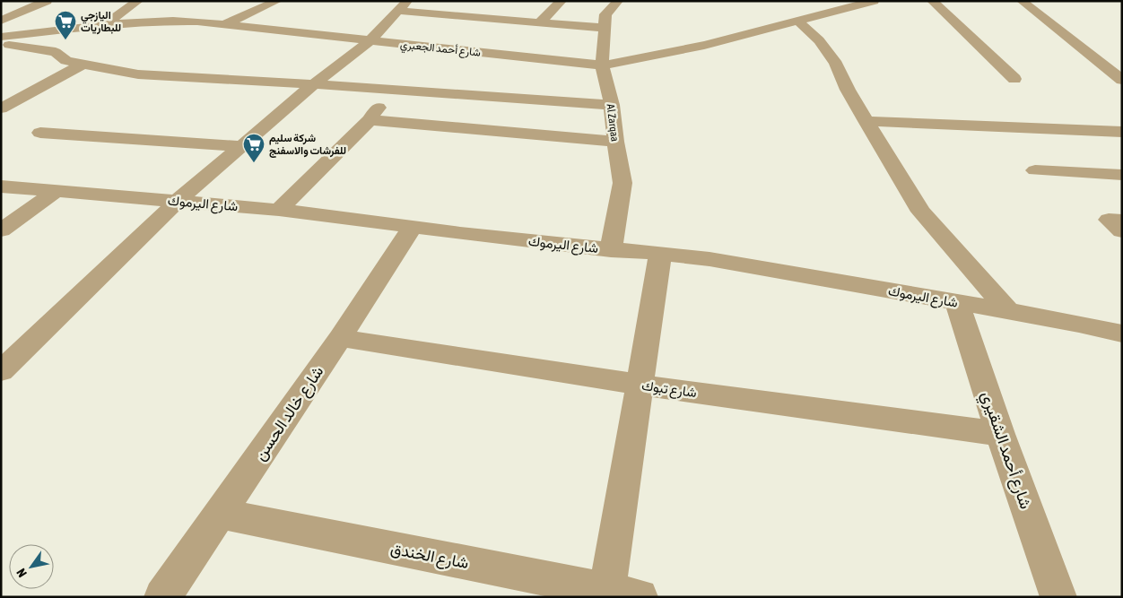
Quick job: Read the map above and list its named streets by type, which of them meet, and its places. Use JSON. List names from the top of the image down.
{
  "streets": {
    "street": [
      "شارع أحمد الجعبري",
      "Al Zarqaa",
      "شارع اليرموك",
      "شارع تبوك",
      "شارع خالد الحسن",
      "شارع أحمد الشقيري",
      "شارع الخندق"
    ]
  },
  "crossings": [
    ["شارع أحمد الجعبري", "Al Zarqaa"],
    ["Al Zarqaa", "شارع اليرموك"],
    ["شارع اليرموك", "شارع خالد الحسن"],
    ["شارع اليرموك", "شارع أحمد الشقيري"],
    ["شارع تبوك", "شارع خالد الحسن"],
    ["شارع تبوك", "شارع أحمد الشقيري"],
    ["شارع خالد الحسن", "شارع الخندق"]
  ],
  "places": {
    "supermarket": ["اليازجي للبطاريات", "شركة سليم للفرشات والاسفنج"]
  },
  "north": "bottom left"
}
